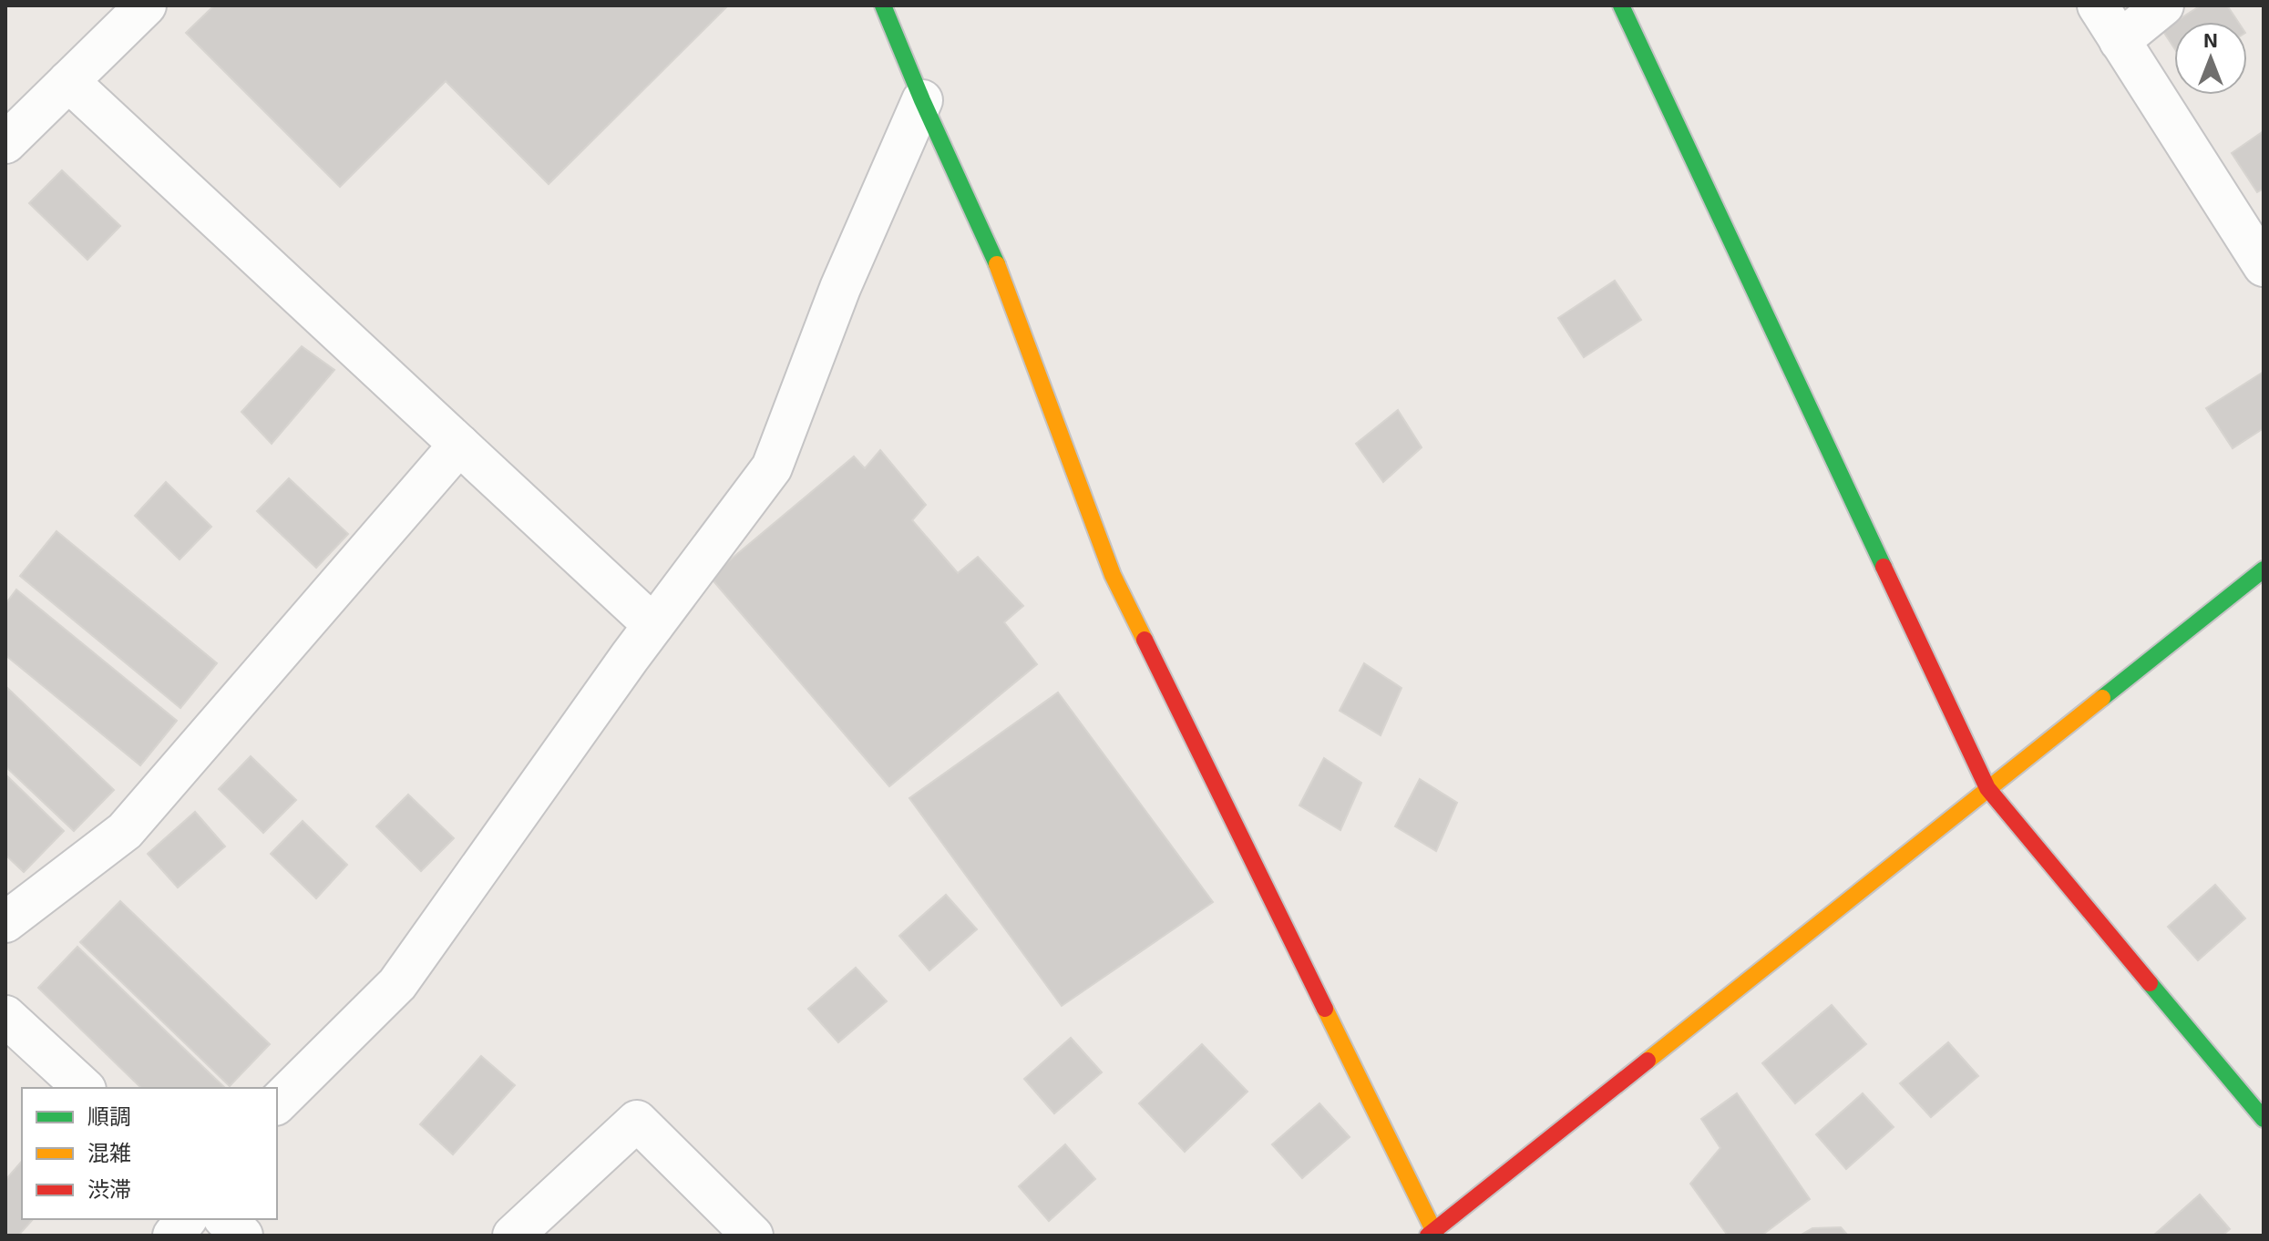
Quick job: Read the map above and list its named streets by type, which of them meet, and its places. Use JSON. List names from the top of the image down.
{
  "legend": ["順調", "混雑", "渋滞"],
  "north": "top"
}
